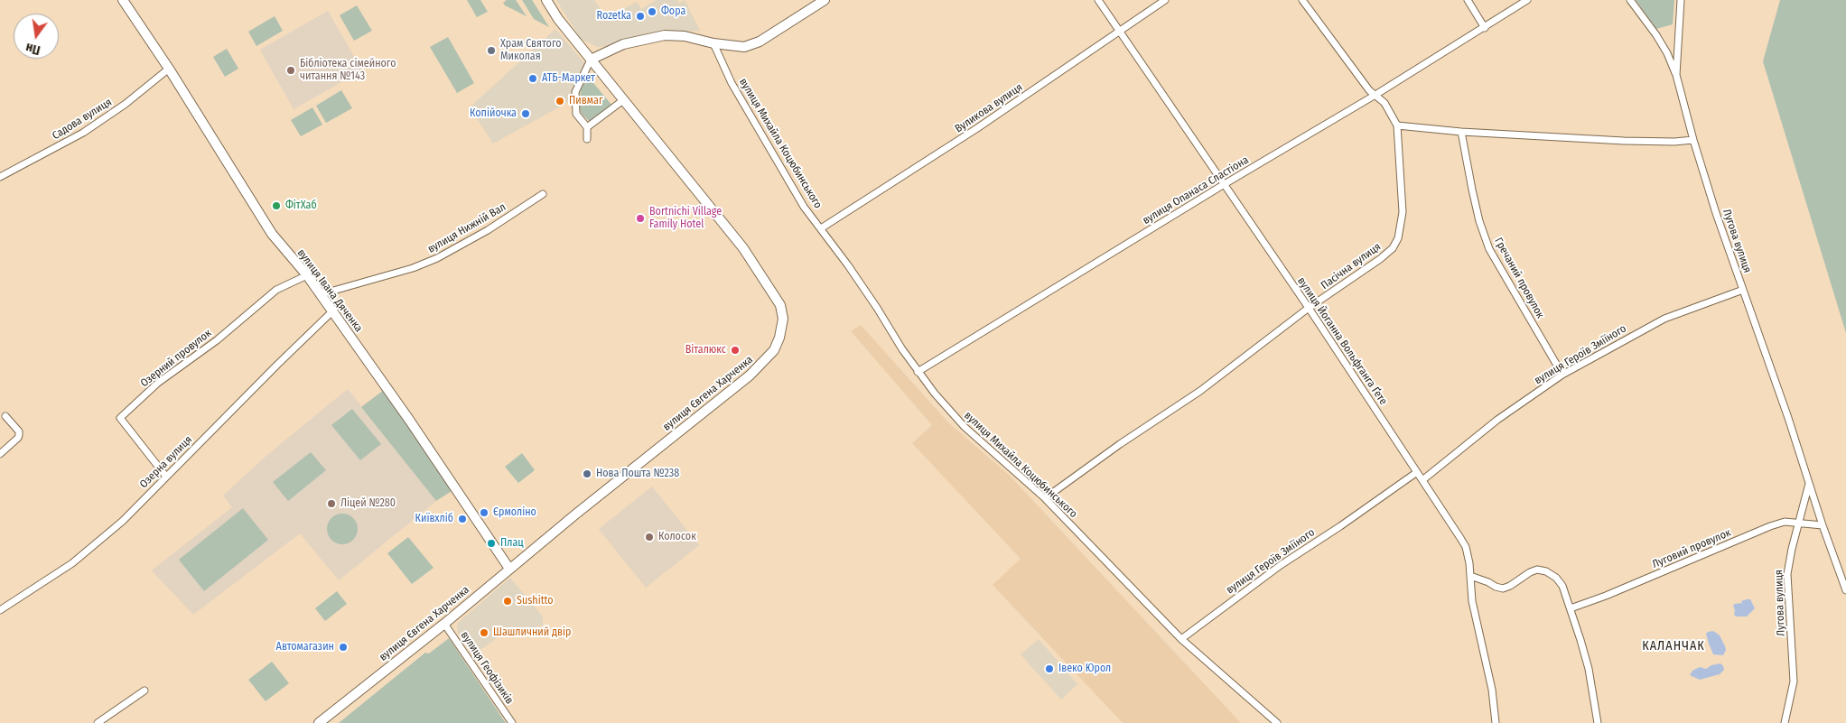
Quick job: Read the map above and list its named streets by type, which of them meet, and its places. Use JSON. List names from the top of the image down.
{
  "streets": {
    "main road": ["вулиця Івана Дяченка", "вулиця Євгена Харченка"],
    "street": [
      "Вуликова вулиця",
      "Садова вулиця",
      "вулиця Михайла Коцюбинського",
      "вулиця Опанаса Сластіона",
      "вулиця Нижній Вал",
      "Лугова вулиця",
      "Пасічна вулиця",
      "Гречаний провулок",
      "вулиця Йоганна Вольфганга Ґете",
      "вулиця Героїв Зміїного",
      "Озерний провулок",
      "Озерна вулиця",
      "Луговий провулок",
      "вулиця Геофізиків"
    ]
  },
  "crossings": [
    ["Вуликова вулиця", "вулиця Михайла Коцюбинського"],
    ["Вуликова вулиця", "вулиця Йоганна Вольфганга Ґете"],
    ["Садова вулиця", "вулиця Івана Дяченка"],
    ["вулиця Михайла Коцюбинського", "вулиця Опанаса Сластіона"],
    ["вулиця Михайла Коцюбинського", "Пасічна вулиця"],
    ["вулиця Михайла Коцюбинського", "вулиця Героїв Зміїного"],
    ["вулиця Опанаса Сластіона", "вулиця Йоганна Вольфганга Ґете"],
    ["вулиця Нижній Вал", "вулиця Івана Дяченка"],
    ["Лугова вулиця", "вулиця Героїв Зміїного"],
    ["Лугова вулиця", "Луговий провулок"],
    ["Пасічна вулиця", "вулиця Йоганна Вольфганга Ґете"],
    ["Гречаний провулок", "вулиця Героїв Зміїного"],
    ["вулиця Івана Дяченка", "Озерний провулок"],
    ["вулиця Івана Дяченка", "вулиця Євгена Харченка"],
    ["вулиця Івана Дяченка", "Озерна вулиця"],
    ["вулиця Йоганна Вольфганга Ґете", "вулиця Героїв Зміїного"],
    ["Озерний провулок", "Озерна вулиця"],
    ["вулиця Євгена Харченка", "вулиця Геофізиків"]
  ],
  "districts": ["КАЛАНЧАК"],
  "places": [
    "Фора",
    "Rozetka",
    "Храм Святого Миколая",
    "Бібліотека сімейного читання №143",
    "АТБ-Маркет",
    "Пивмаг",
    "Копійочка",
    "ФітХаб",
    "Bortnichi Village Family Hotel",
    "Віталюкс",
    "Нова Пошта №238",
    "Ліцей №280",
    "Єрмоліно",
    "Київхліб",
    "Колосок",
    "Плац",
    "Sushitto",
    "Шашличний двір",
    "Автомагазин",
    "Івеко Юрол"
  ],
  "north": "bottom"
}
